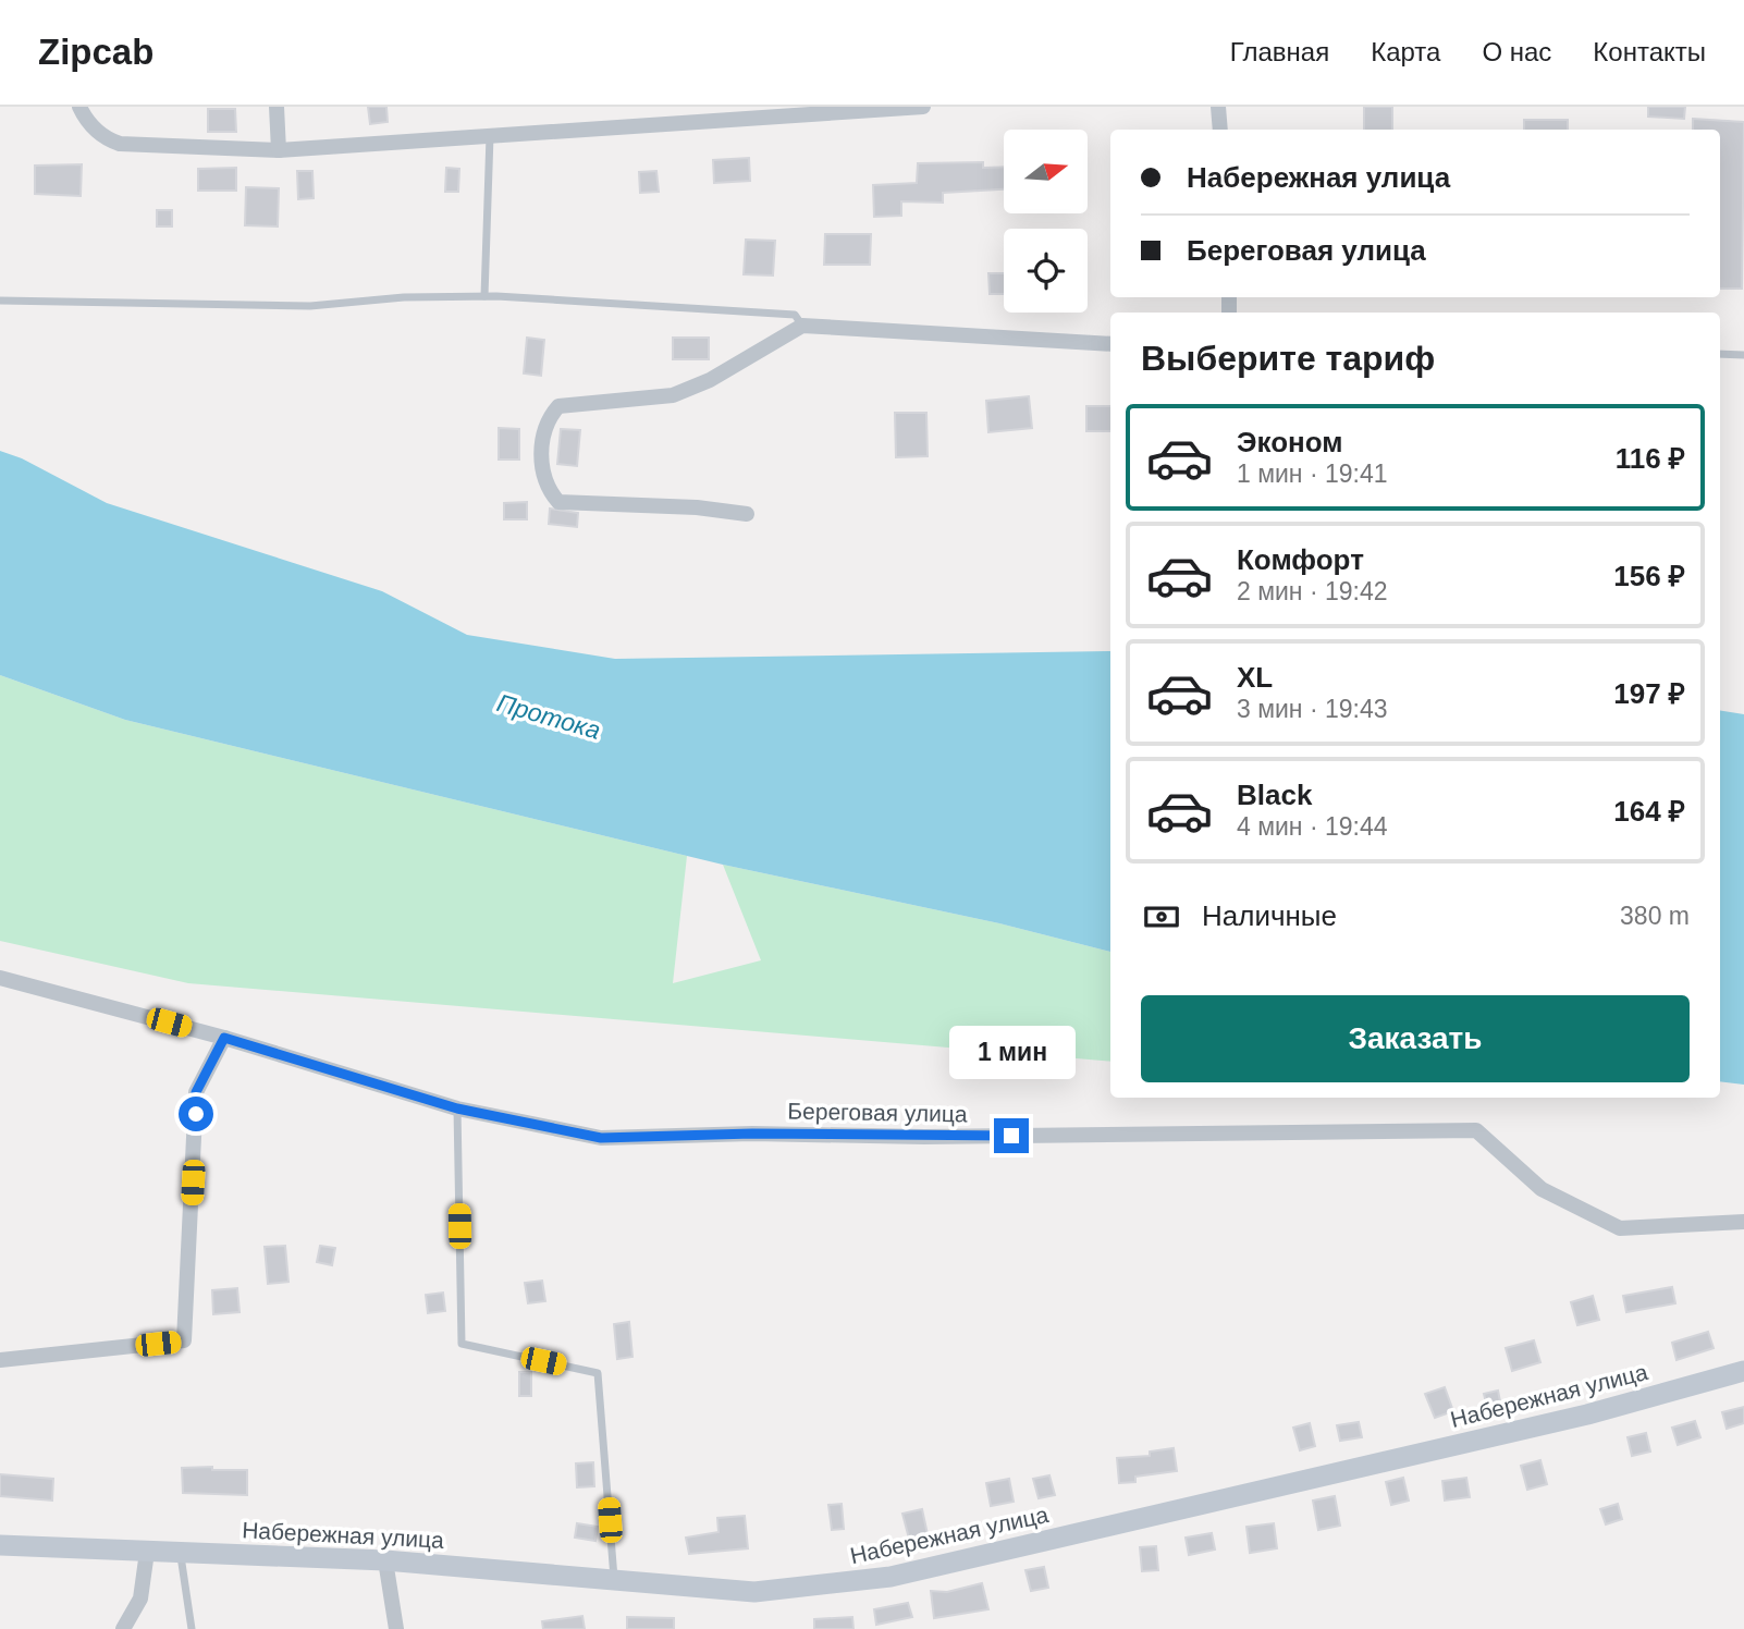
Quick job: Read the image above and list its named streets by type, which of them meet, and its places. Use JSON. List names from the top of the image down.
{
  "streets": {
    "street": ["Береговая улица", "Набережная улица"]
  },
  "water": ["Протока"],
  "north": "right",
  "page": {
    "header": "Zipcab",
    "nav": [
      "Главная",
      "Карта",
      "О нас",
      "Контакты"
    ],
    "banner": ["Набережная улица", "Береговая улица"],
    "heading": "Выберите тариф",
    "list": [
      {
        "name": "Эконом",
        "note": "1 мин · 19:41",
        "value": "116 ₽"
      },
      {
        "name": "Комфорт",
        "note": "2 мин · 19:42",
        "value": "156 ₽"
      },
      {
        "name": "XL",
        "note": "3 мин · 19:43",
        "value": "197 ₽"
      },
      {
        "name": "Black",
        "note": "4 мин · 19:44",
        "value": "164 ₽"
      }
    ],
    "pay": ["Наличные", "380 m"],
    "buttons": "Заказать",
    "bubble": "1 мин"
  }
}
